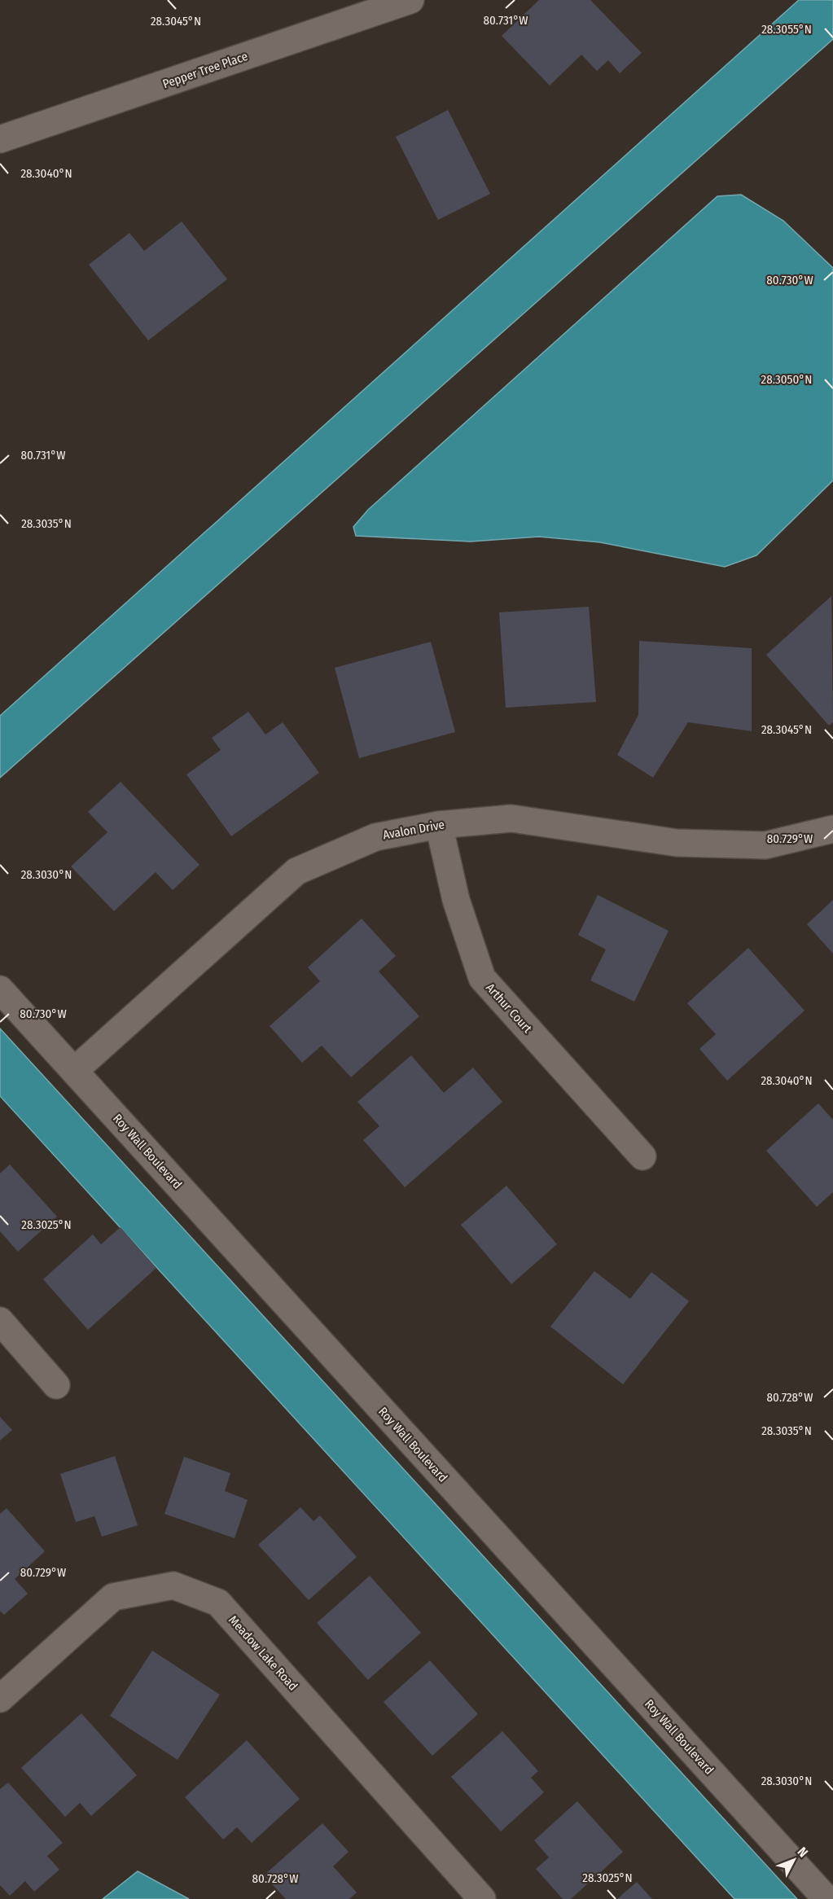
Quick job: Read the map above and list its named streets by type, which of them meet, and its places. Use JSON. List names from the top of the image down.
{
  "streets": {
    "street": [
      "Pepper Tree Place",
      "Avalon Drive",
      "Arthur Court",
      "Roy Wall Boulevard",
      "Meadow Lake Road"
    ]
  },
  "crossings": [
    ["Avalon Drive", "Arthur Court"],
    ["Avalon Drive", "Roy Wall Boulevard"]
  ],
  "north": "top right",
  "coordinates": [
    "80.731°W",
    "28.3045°N",
    "28.3055°N",
    "28.3040°N",
    "80.730°W",
    "28.3050°N",
    "28.3035°N",
    "80.729°W",
    "28.3030°N",
    "28.3025°N",
    "80.728°W"
  ]
}
